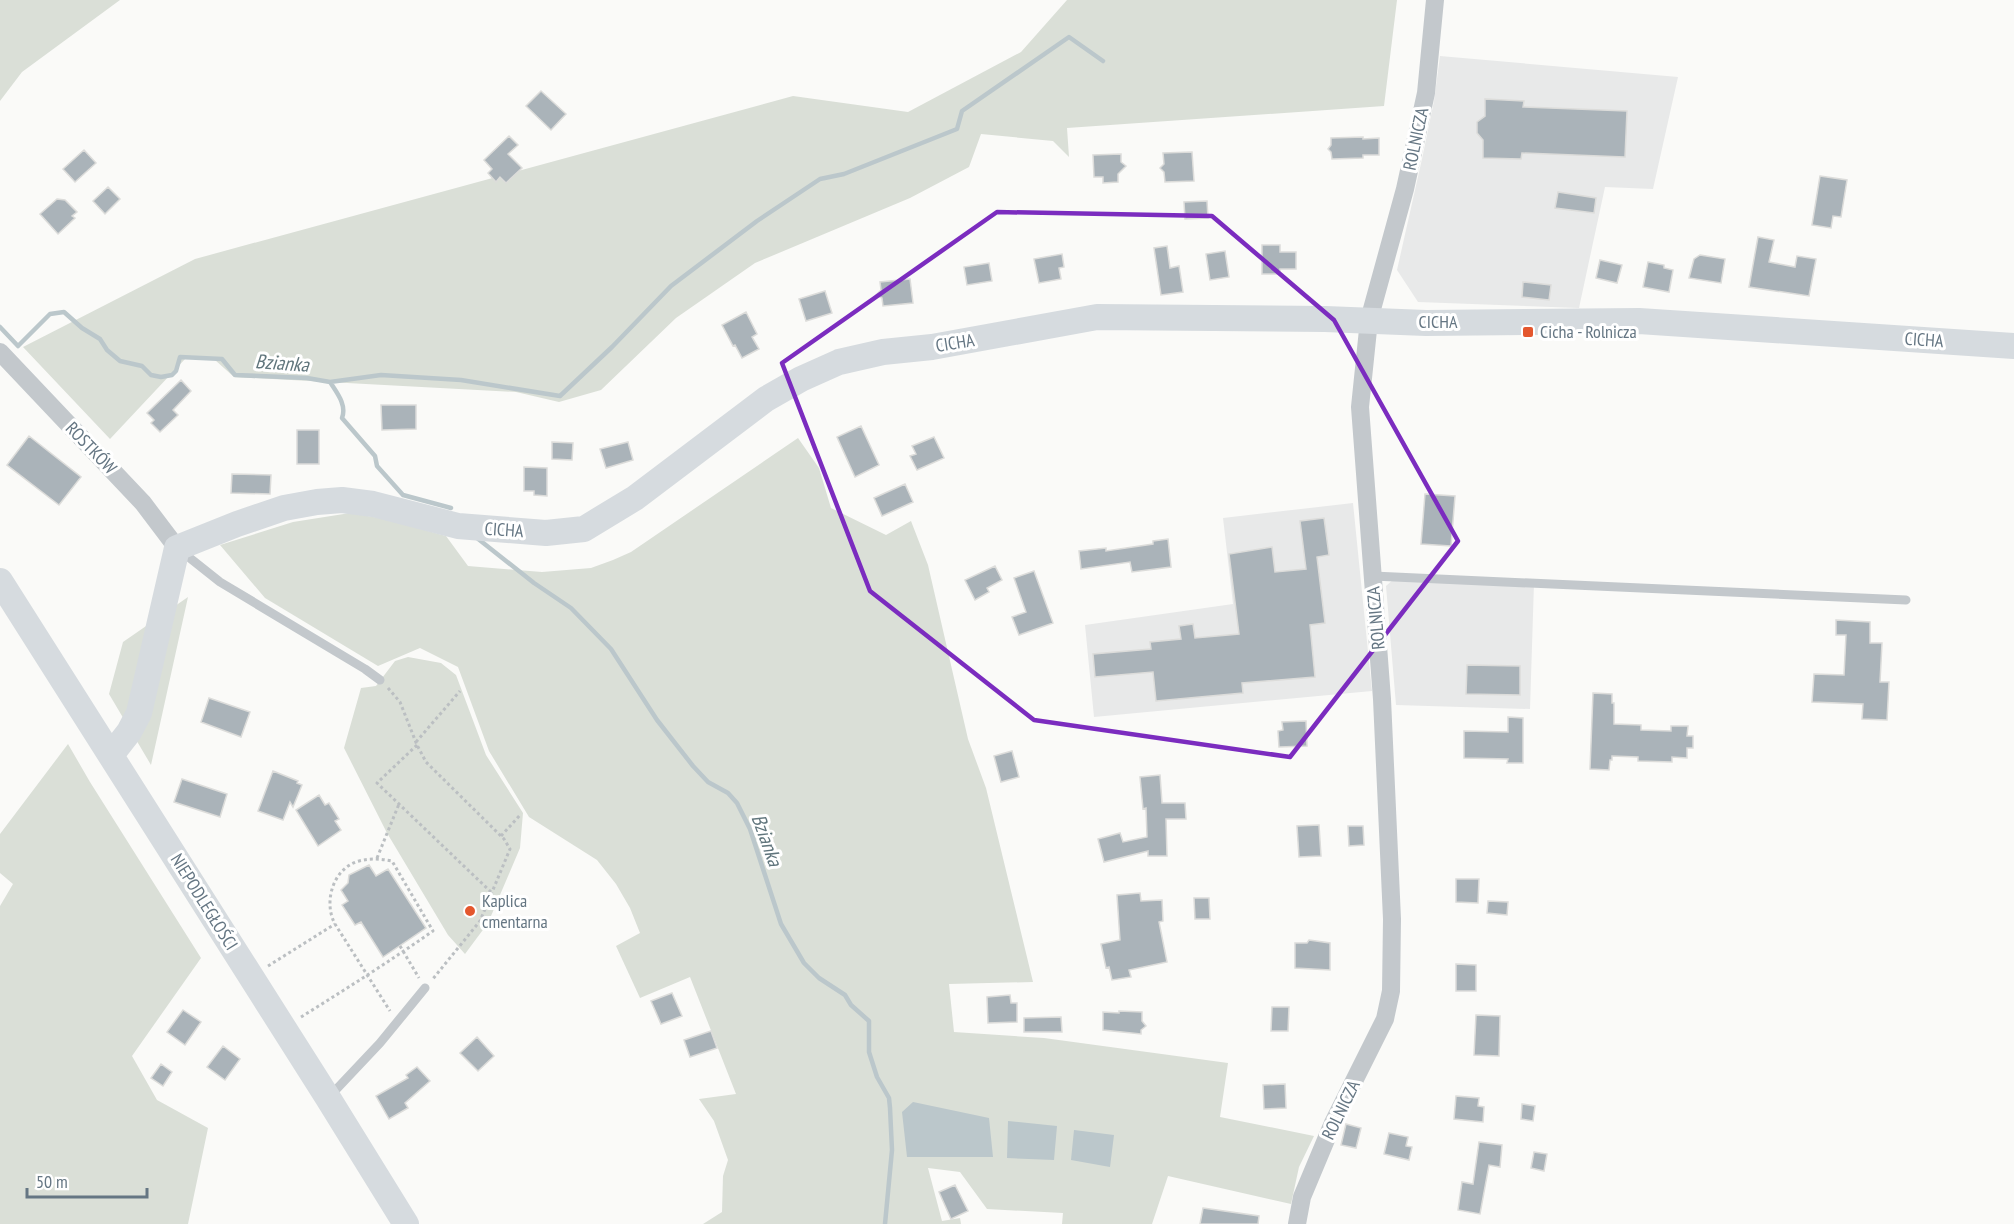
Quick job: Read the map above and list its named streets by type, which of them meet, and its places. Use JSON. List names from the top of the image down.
{
  "streets": {
    "street": [
      "ROLNICZA",
      "CICHA",
      "ROSTKÓW",
      "NIEPODLEGŁOŚCI"
    ]
  },
  "crossings": [
    ["ROLNICZA", "CICHA"],
    ["CICHA", "ROSTKÓW"]
  ],
  "water": ["Bzianka"],
  "places": {
    "transit": ["Cicha - Rolnicza"],
    "other": ["Kaplica cmentarna"]
  },
  "scale_bar": "50 m"
}
